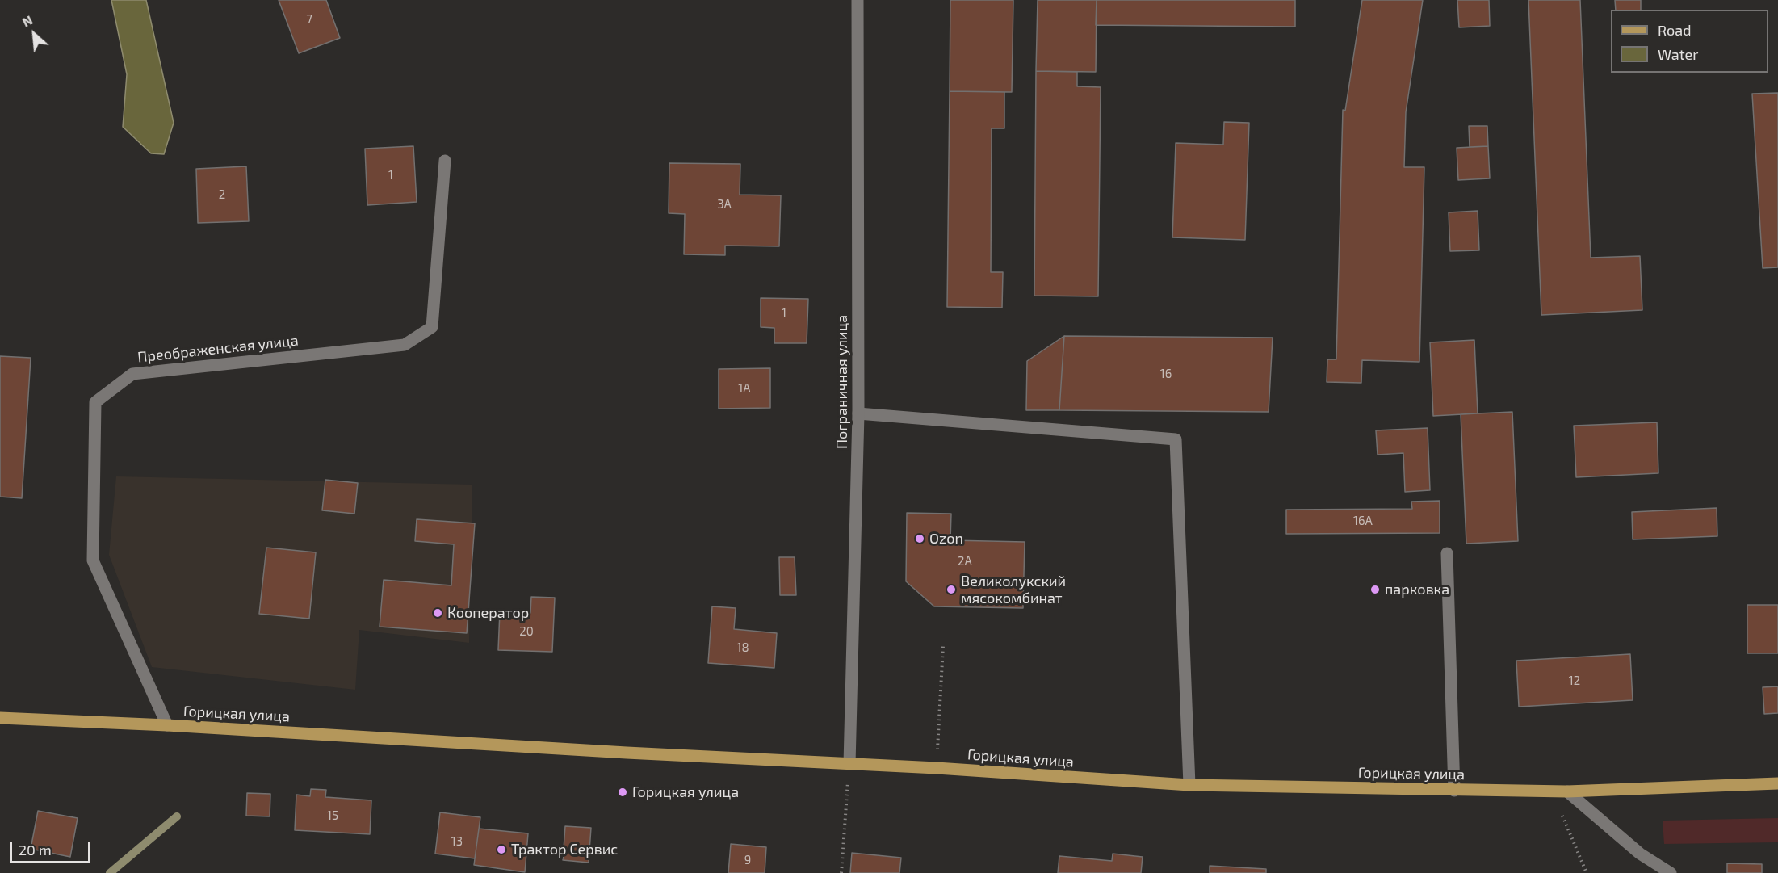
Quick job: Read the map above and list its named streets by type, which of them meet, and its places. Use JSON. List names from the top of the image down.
{
  "streets": {
    "main road": ["Горицкая улица"],
    "street": ["Преображенская улица", "Пограничная улица"]
  },
  "crossings": [
    ["Преображенская улица", "Горицкая улица"],
    ["Пограничная улица", "Горицкая улица"]
  ],
  "places": [
    "Ozon",
    "Великолукский мясокомбинат",
    "парковка",
    "Кооператор",
    "Горицкая улица",
    "Трактор Сервис"
  ],
  "house_numbers": [
    "7",
    "1",
    "2",
    "3А",
    "1",
    "16",
    "1А",
    "16А",
    "2А",
    "20",
    "18",
    "12",
    "15",
    "13",
    "9"
  ],
  "legend": ["Road", "Water"],
  "scale_bar": "20 m",
  "north": "top left"
}
